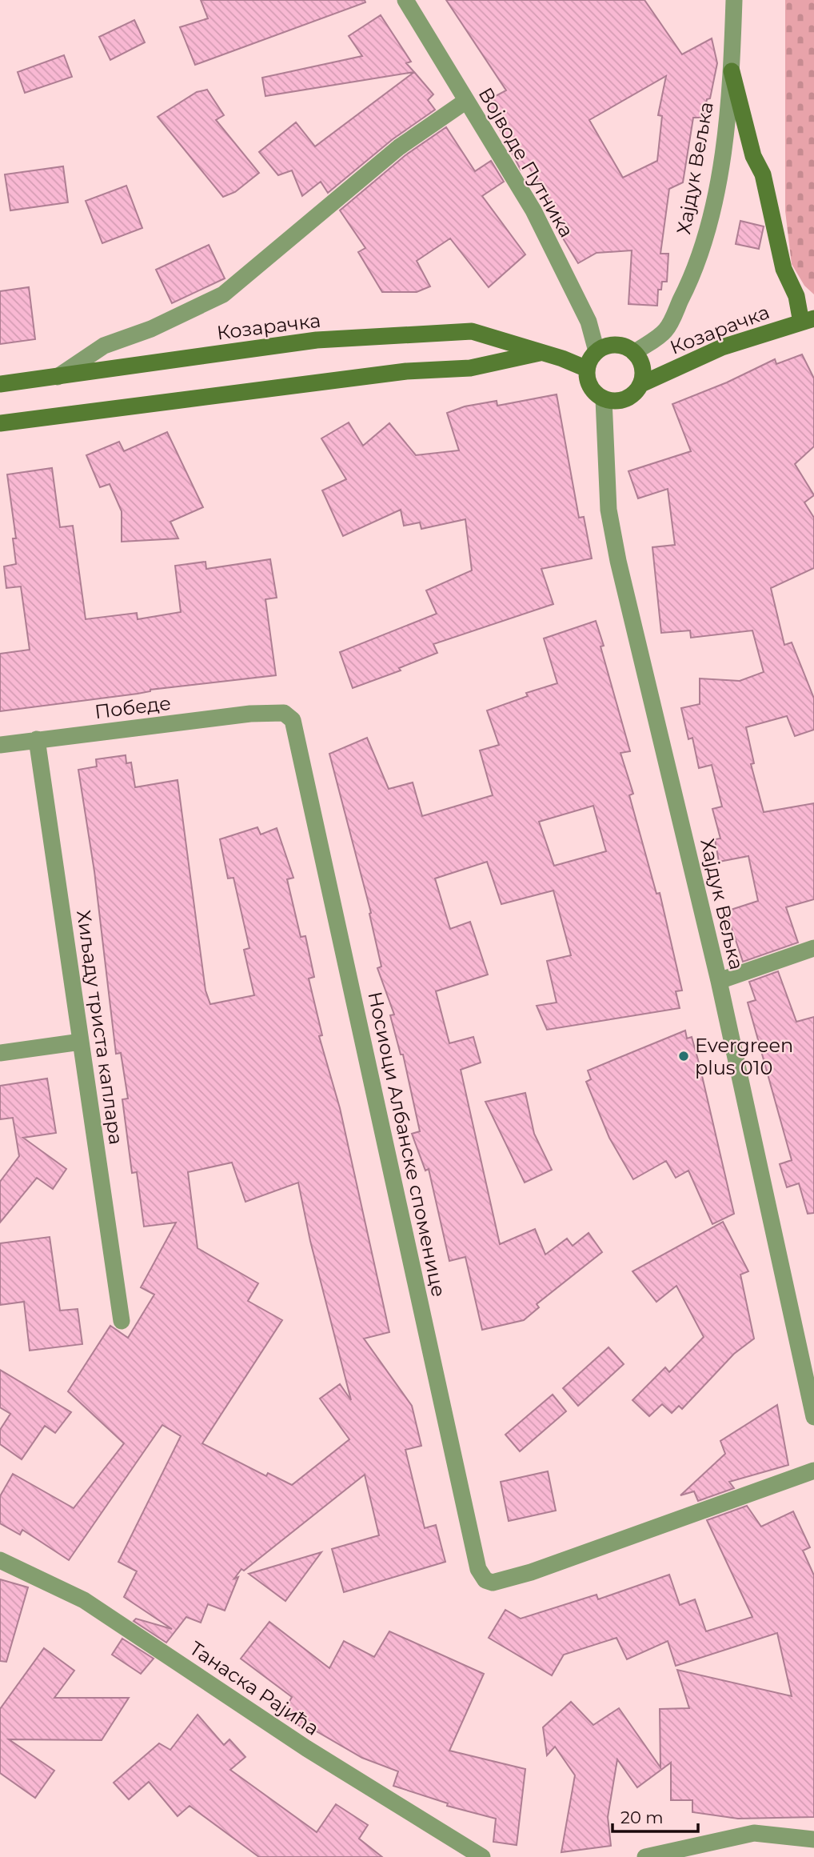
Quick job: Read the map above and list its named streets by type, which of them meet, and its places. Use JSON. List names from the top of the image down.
{
  "streets": {
    "street": [
      "Војводе Путника",
      "Хајдук Вељка",
      "Козарачка",
      "Победе",
      "Хиљаду триста каплара",
      "Носиоци Албанске споменице",
      "Танаска Рајића"
    ]
  },
  "crossings": [
    ["Војводе Путника", "Хајдук Вељка"],
    ["Војводе Путника", "Козарачка"],
    ["Хајдук Вељка", "Козарачка"],
    ["Победе", "Хиљаду триста каплара"],
    ["Победе", "Носиоци Албанске споменице"]
  ],
  "places": ["Evergreen plus 010"],
  "scale_bar": "20 m"
}
